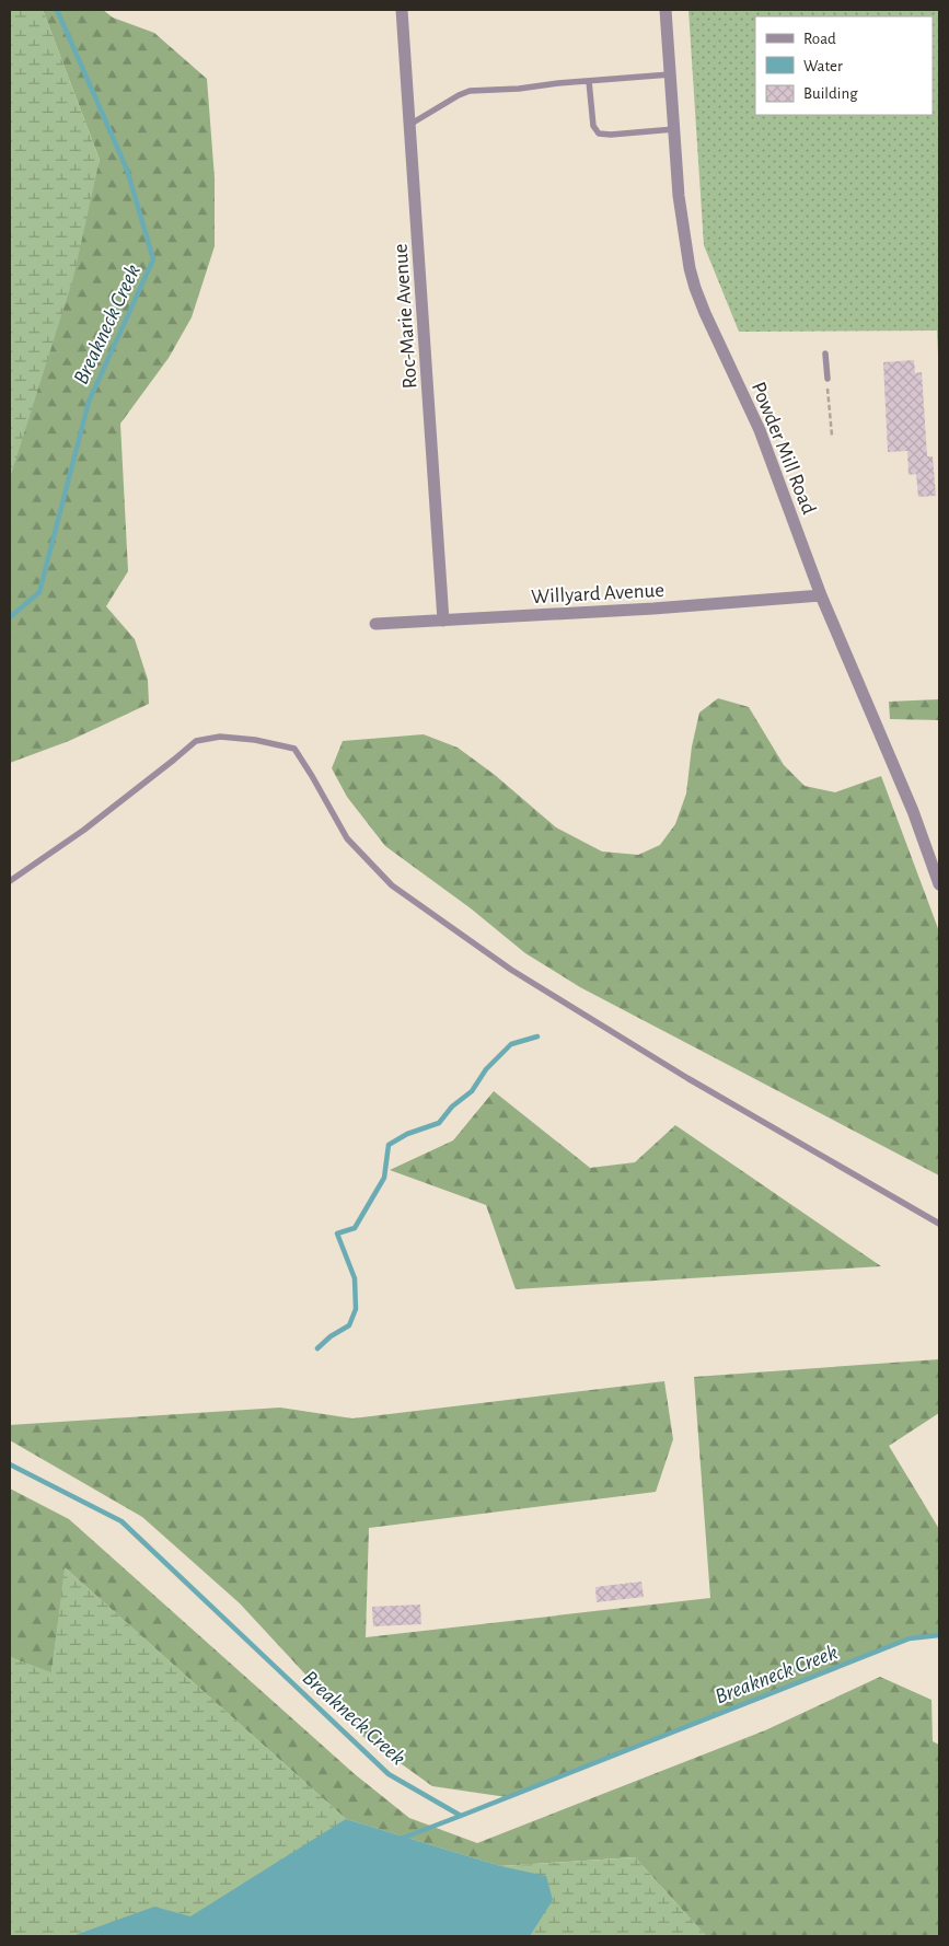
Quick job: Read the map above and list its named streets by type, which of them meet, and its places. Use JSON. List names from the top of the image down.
{
  "streets": {
    "street": ["Roc-Marie Avenue", "Powder Mill Road", "Willyard Avenue"]
  },
  "crossings": [
    ["Roc-Marie Avenue", "Willyard Avenue"],
    ["Powder Mill Road", "Willyard Avenue"]
  ],
  "water": ["Breakneck Creek"],
  "legend": ["Road", "Water", "Building"]
}
